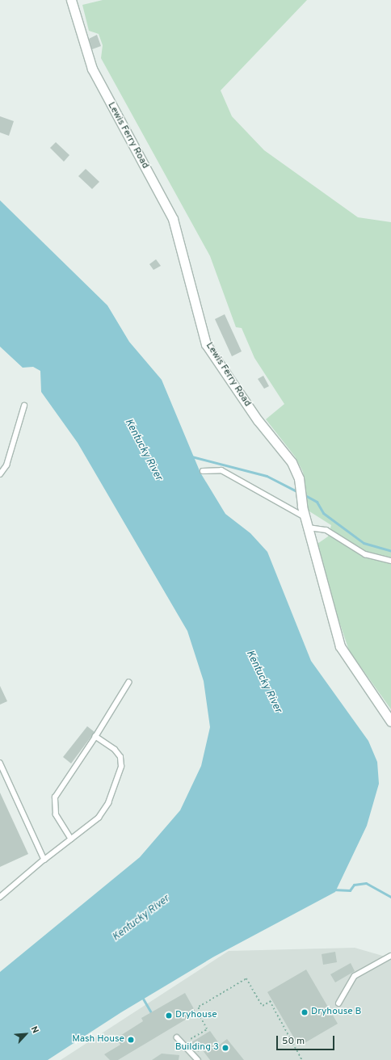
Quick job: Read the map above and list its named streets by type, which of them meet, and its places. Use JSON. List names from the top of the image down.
{
  "streets": {
    "street": ["Lewis Ferry Road"]
  },
  "water": ["Kentucky River"],
  "places": [
    "Dryhouse B",
    "Dryhouse",
    "Mash House",
    "Building 3"
  ],
  "scale_bar": "50 m",
  "north": "top right"
}
